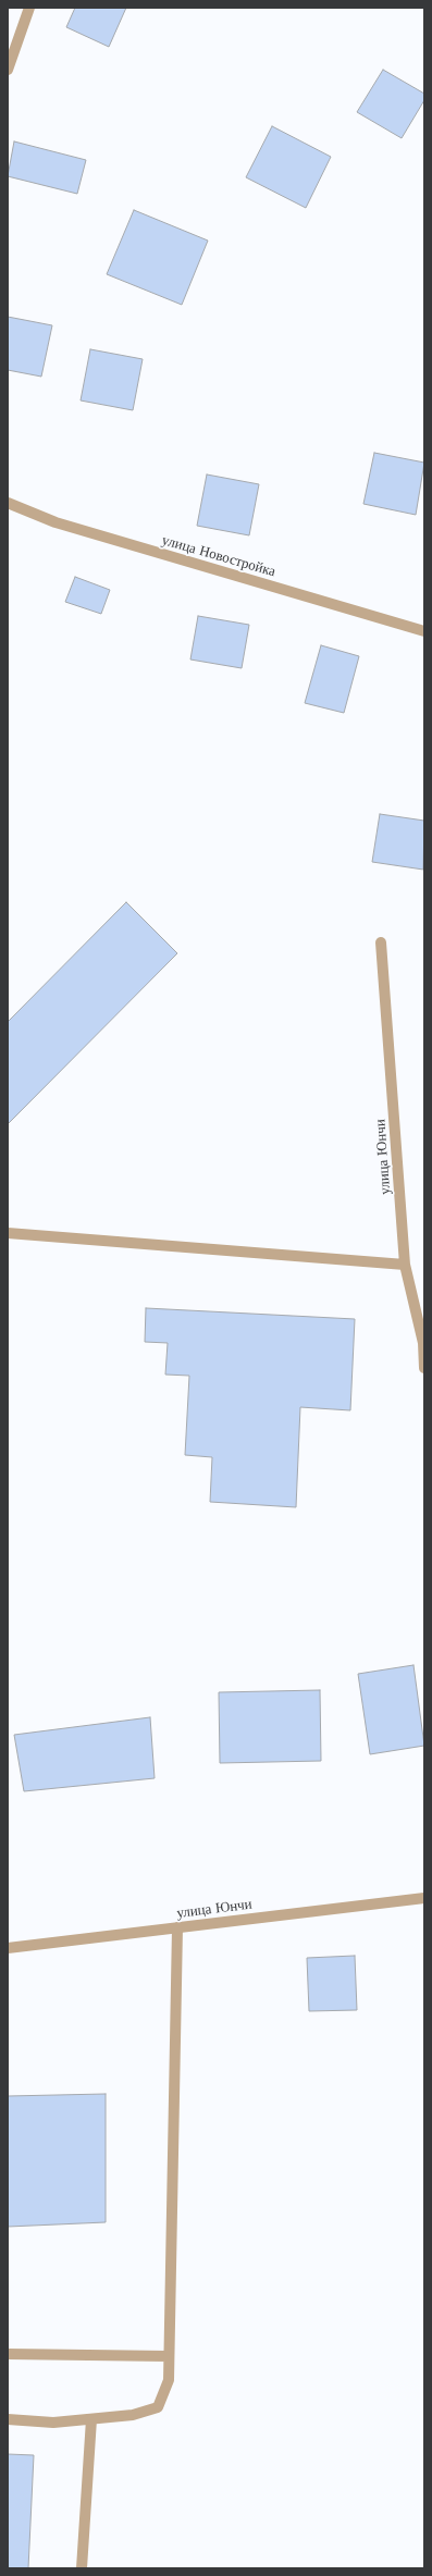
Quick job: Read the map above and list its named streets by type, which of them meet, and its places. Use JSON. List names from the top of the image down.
{
  "streets": {
    "street": ["улица Новостройка", "улица Юнчи"]
  }
}
